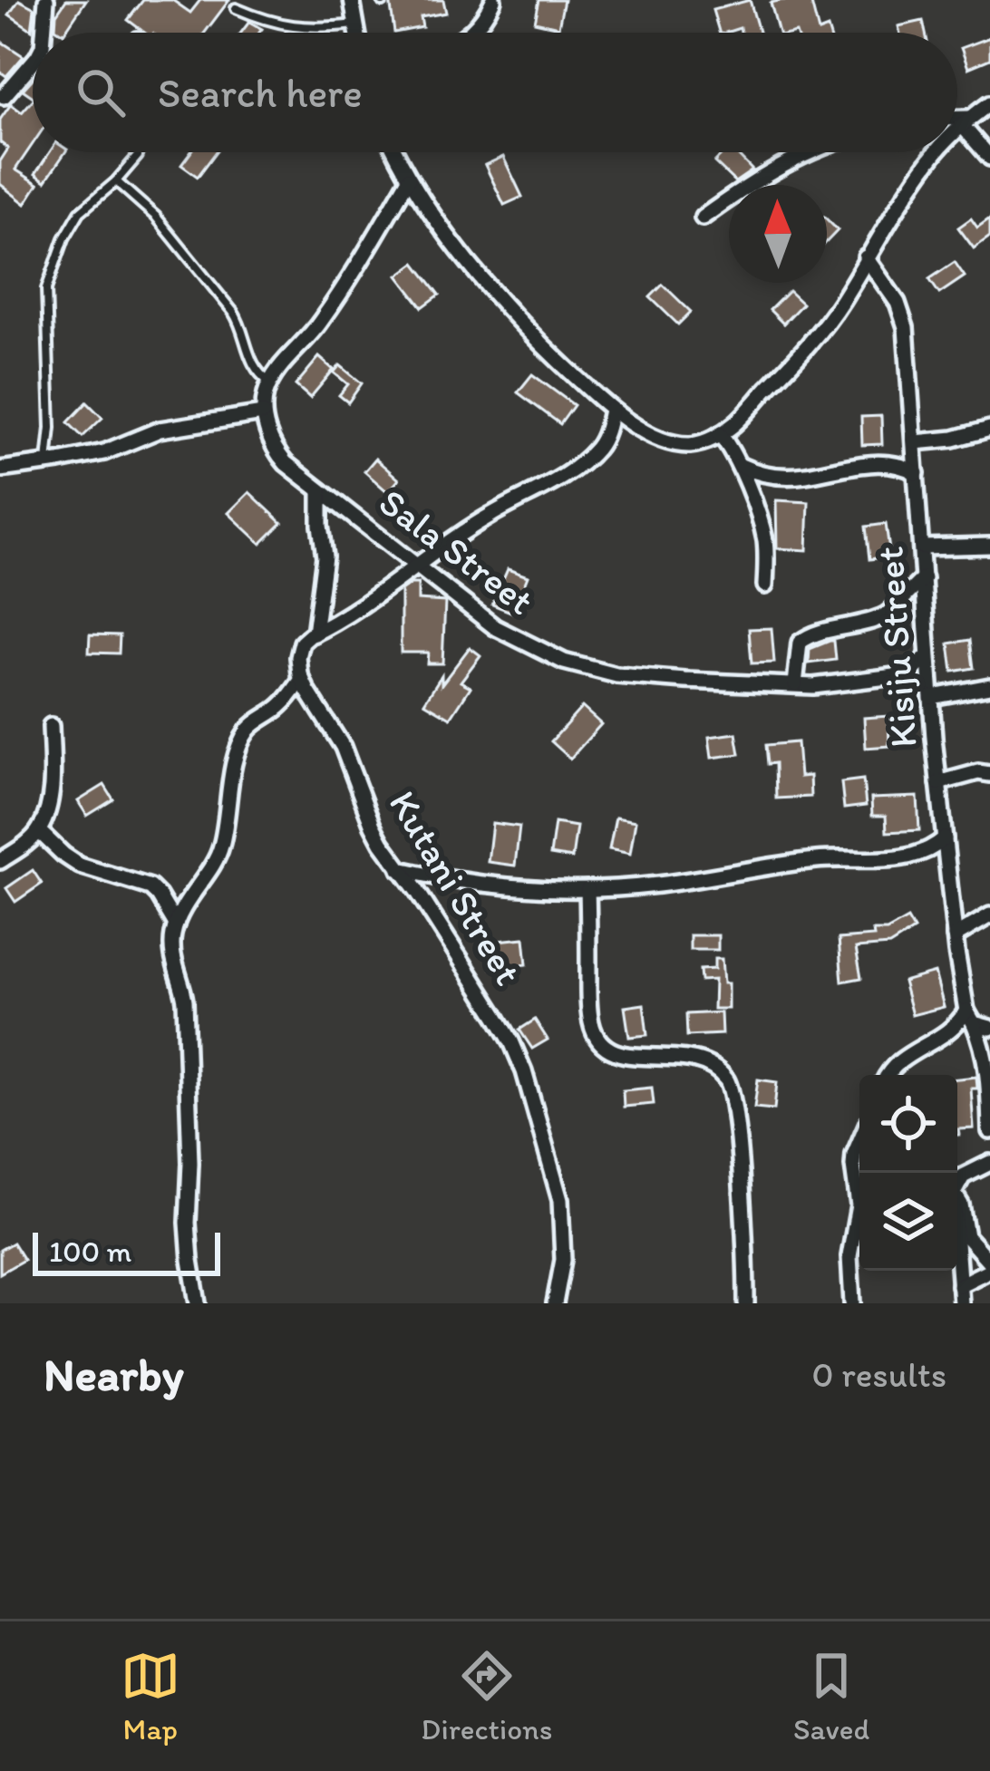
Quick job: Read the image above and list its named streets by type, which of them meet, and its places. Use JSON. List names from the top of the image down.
{
  "streets": {
    "street": ["Sala Street", "Kisiju Street", "Kutani Street"]
  },
  "crossings": [
    ["Sala Street", "Kisiju Street"]
  ],
  "scale_bar": "100 m",
  "north": "top",
  "page": {
    "search": "Search here",
    "scale": "100 m",
    "heading": ["Nearby", "0 results"],
    "nav": ["Map", "Directions", "Saved"]
  }
}
